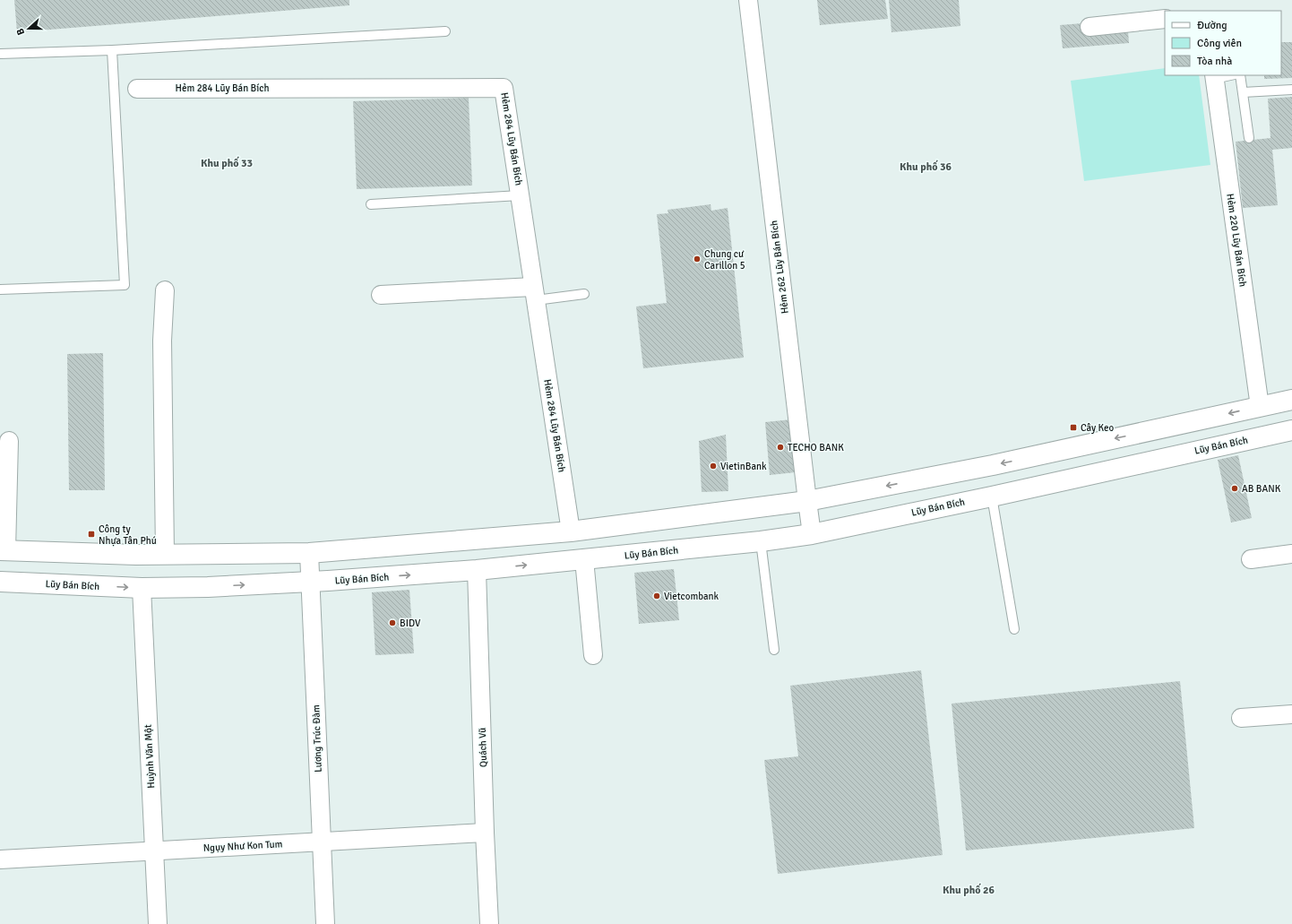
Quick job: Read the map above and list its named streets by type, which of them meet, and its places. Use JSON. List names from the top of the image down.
{
  "streets": {
    "main road": ["Lũy Bán Bích"],
    "street": [
      "Hẻm 284 Lũy Bán Bích",
      "Hẻm 220 Lũy Bán Bích",
      "Hẻm 262 Lũy Bán Bích",
      "Lương Trúc Đàm",
      "Quách Vũ",
      "Huỳnh Văn Một",
      "Ngụy Như Kon Tum"
    ]
  },
  "crossings": [
    ["Hẻm 262 Lũy Bán Bích", "Lũy Bán Bích"],
    ["Lũy Bán Bích", "Lương Trúc Đàm"],
    ["Lũy Bán Bích", "Quách Vũ"],
    ["Lũy Bán Bích", "Huỳnh Văn Một"],
    ["Lương Trúc Đàm", "Ngụy Như Kon Tum"],
    ["Quách Vũ", "Ngụy Như Kon Tum"],
    ["Huỳnh Văn Một", "Ngụy Như Kon Tum"]
  ],
  "districts": ["Khu phố 33", "Khu phố 36", "Khu phố 26"],
  "places": {
    "other": [
      "Chung cư Carillon 5",
      "TECHO BANK",
      "VietinBank",
      "AB BANK",
      "Vietcombank",
      "BIDV"
    ],
    "transit": ["Cây Keo", "Công ty Nhựa Tân Phú"]
  },
  "legend": ["Đường", "Công viên", "Tòa nhà"],
  "north": "left"
}
